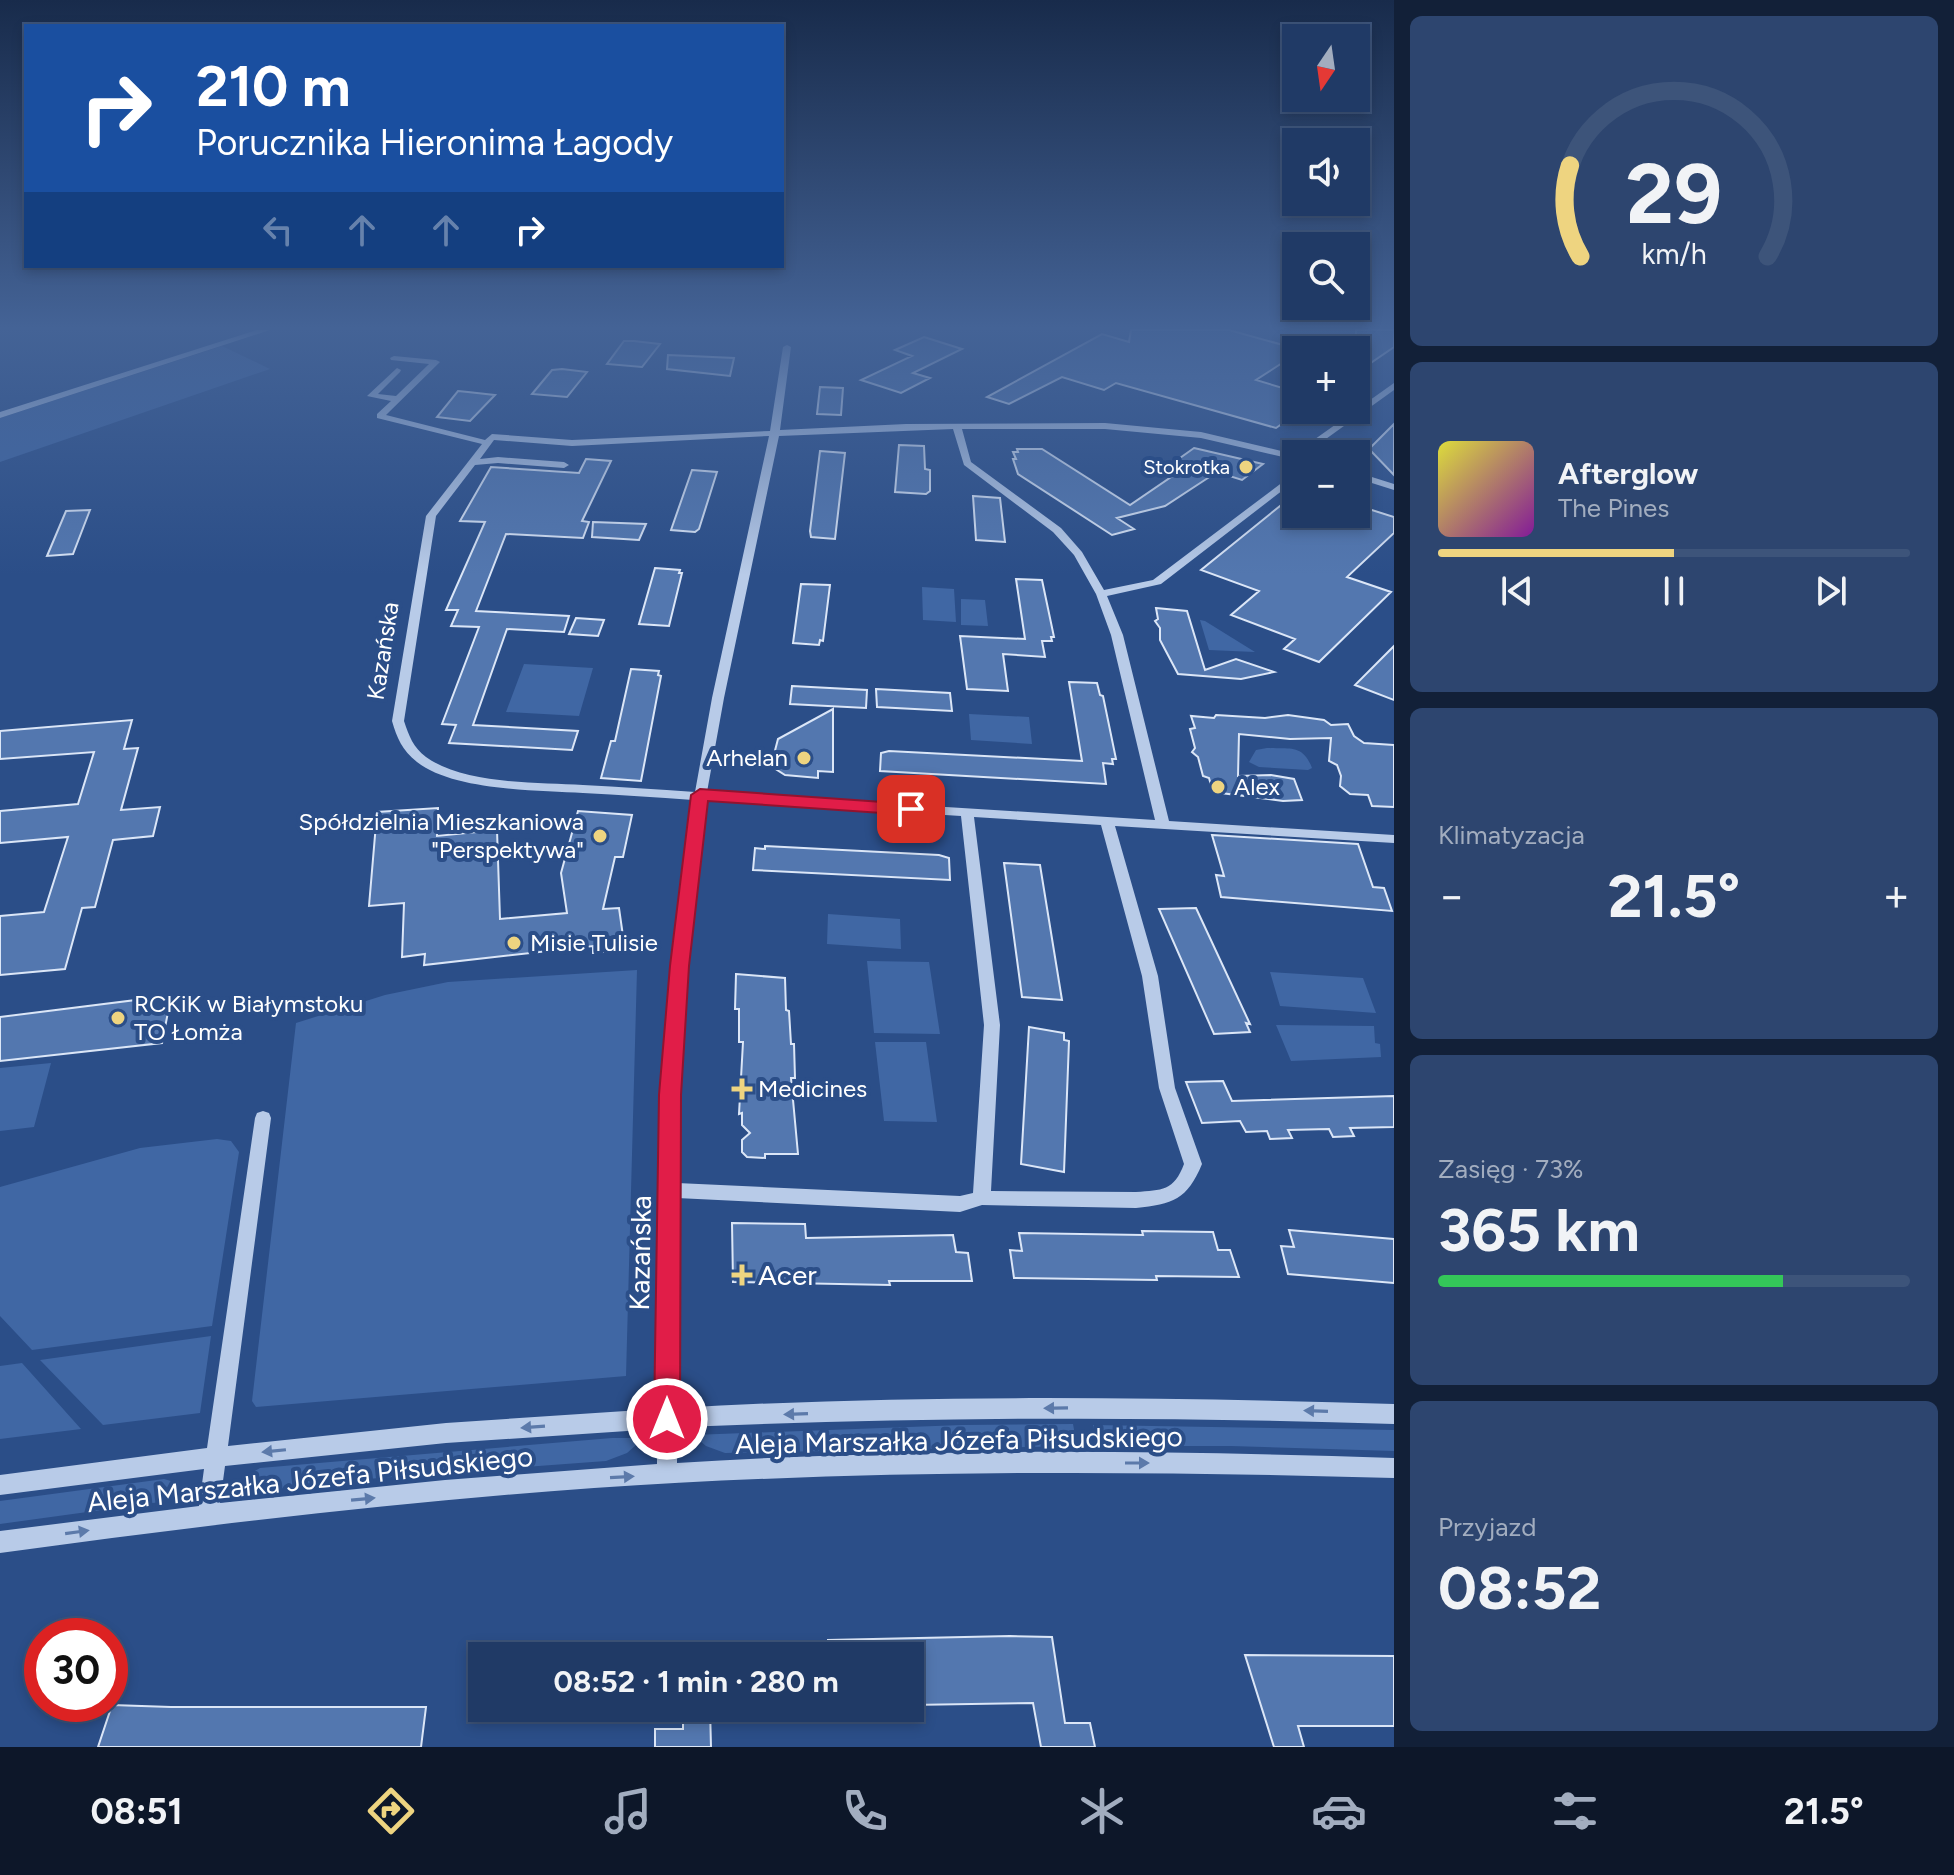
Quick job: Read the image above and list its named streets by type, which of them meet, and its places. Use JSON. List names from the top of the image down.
{
  "streets": {
    "street": ["Kazańska", "Aleja Marszałka Józefa Piłsudskiego"]
  },
  "crossings": [
    ["Kazańska", "Aleja Marszałka Józefa Piłsudskiego"]
  ],
  "places": {
    "other": [
      "Stokrotka",
      "Arhelan",
      "Alex",
      "Spółdzielnia Mieszkaniowa \"Perspektywa\"",
      "Misie Tulisie",
      "RCKiK w Białymstoku TO Łomża"
    ],
    "health": ["Medicines", "Acer"]
  },
  "north": "bottom",
  "page": {
    "map_buttons": ["+", "−"],
    "turn": ["210 m", "Porucznika Hieronima Łagody"],
    "song": ["Afterglow", "The Pines"],
    "tile": [
      "Klimatyzacja",
      ["Zasięg · 73%", "365 km"],
      ["Przyjazd", "08:52"]
    ],
    "heat": ["−", "21.5°", "+"],
    "limit": "30",
    "trip": "08:52 · 1 min · 280 m",
    "tabs": ["08:51", "21.5°"],
    "gauge": ["29", "km/h"]
  }
}
